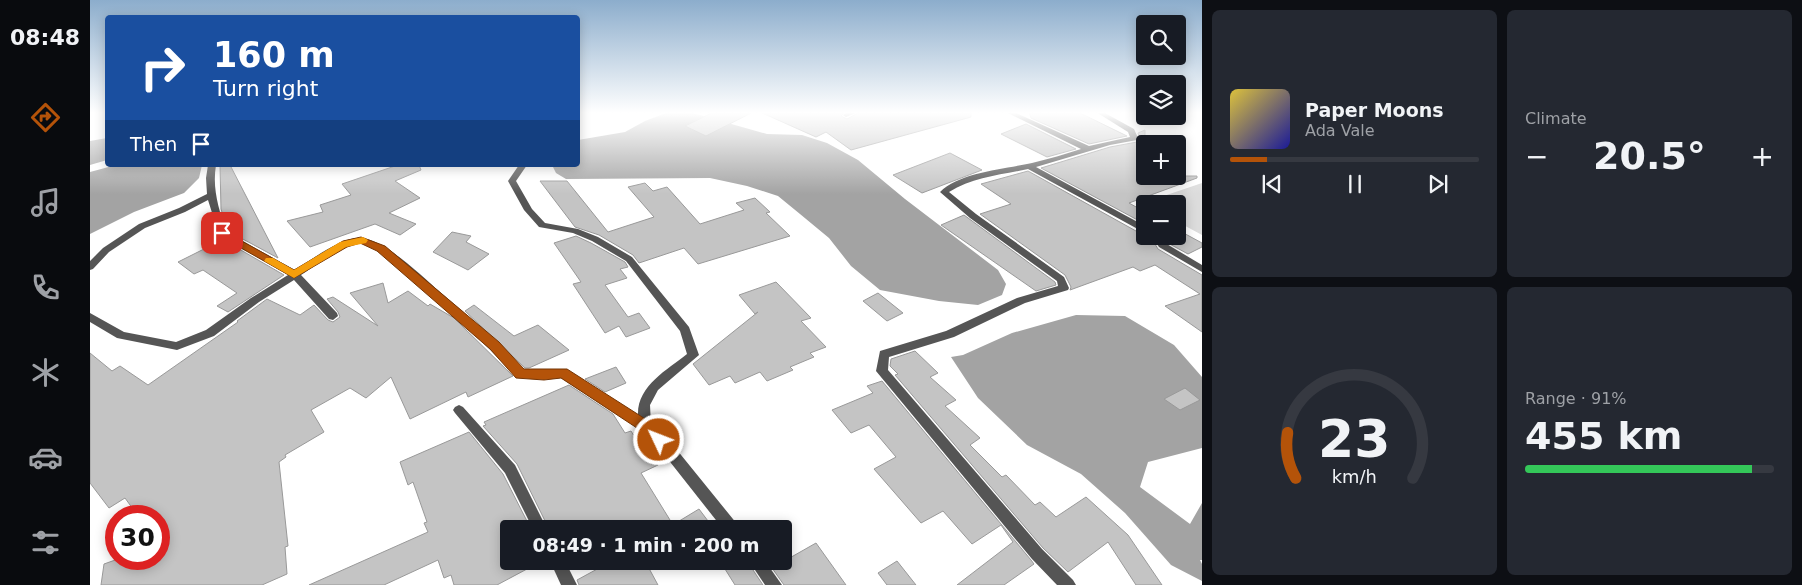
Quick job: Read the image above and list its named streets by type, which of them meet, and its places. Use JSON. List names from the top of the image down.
{
  "page": {
    "tabs": "08:48",
    "tile": [
      "Climate",
      ["Range · 91%", "455 km"]
    ],
    "map_buttons": ["+", "−"],
    "turn": ["160 m", "Turn right"],
    "song": ["Paper Moons", "Ada Vale"],
    "then": "Then",
    "heat": ["−", "20.5°", "+"],
    "limit": "30",
    "trip": "08:49 · 1 min · 200 m",
    "gauge": ["23", "km/h"]
  }
}
